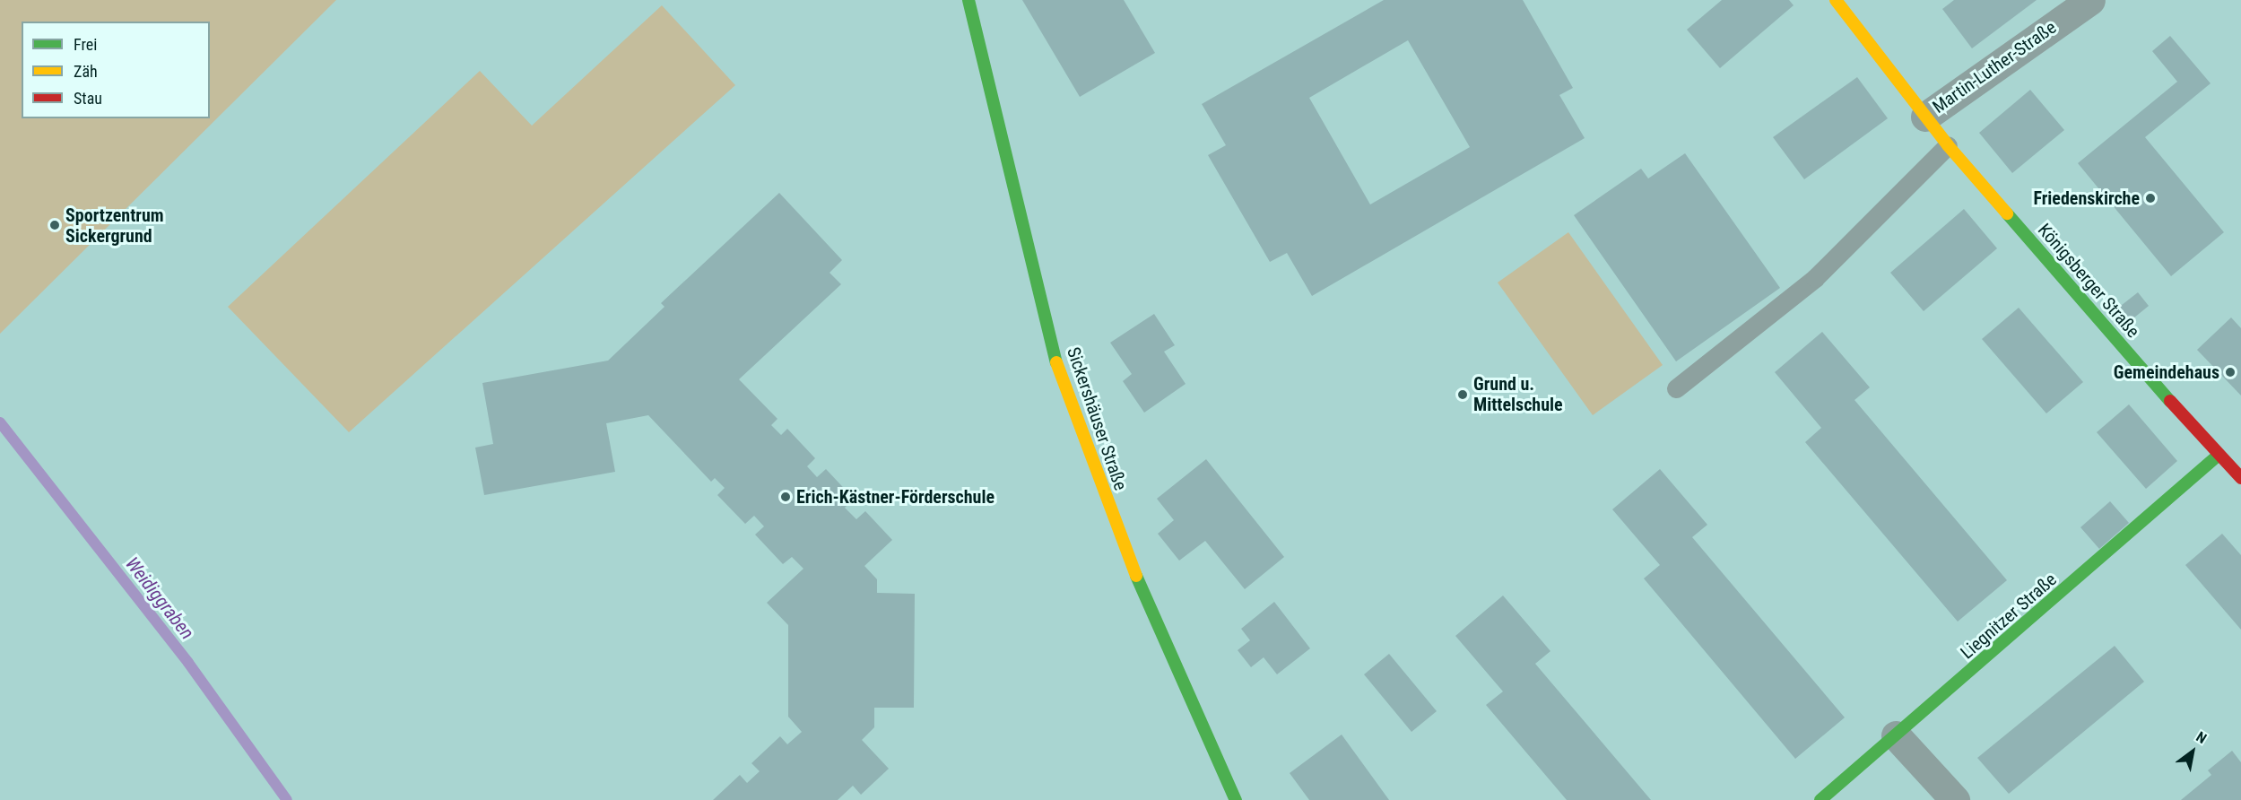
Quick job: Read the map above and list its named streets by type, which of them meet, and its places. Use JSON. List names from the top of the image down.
{
  "streets": {
    "street": [
      "Martin-Luther-Straße",
      "Königsberger Straße",
      "Sickershäuser Straße",
      "Liegnitzer Straße"
    ]
  },
  "crossings": [
    ["Martin-Luther-Straße", "Königsberger Straße"],
    ["Königsberger Straße", "Liegnitzer Straße"]
  ],
  "water": ["Weidiggraben"],
  "places": [
    "Friedenskirche",
    "Sportzentrum Sickergrund",
    "Gemeindehaus",
    "Grund u. Mittelschule",
    "Erich-Kästner-Förderschule"
  ],
  "legend": ["Frei", "Zäh", "Stau"],
  "north": "top right"
}
